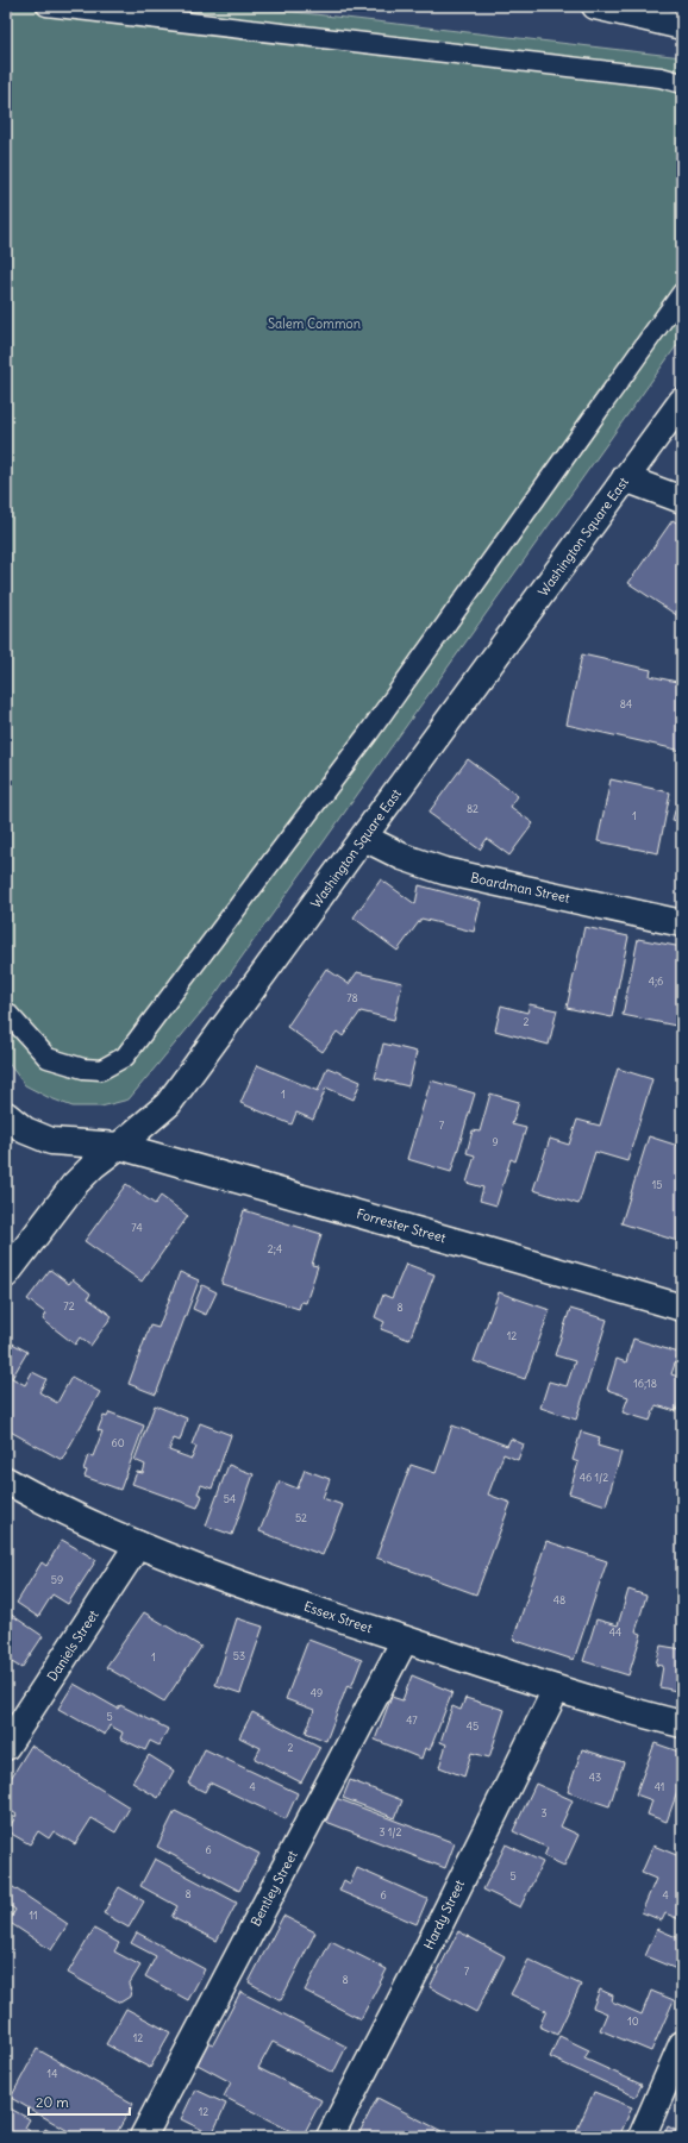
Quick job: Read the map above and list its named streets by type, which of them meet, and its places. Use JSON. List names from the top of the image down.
{
  "streets": {
    "street": [
      "Washington Square East",
      "Boardman Street",
      "Forrester Street",
      "Essex Street",
      "Daniels Street",
      "Bentley Street",
      "Hardy Street"
    ]
  },
  "crossings": [
    ["Washington Square East", "Boardman Street"],
    ["Washington Square East", "Forrester Street"],
    ["Essex Street", "Daniels Street"],
    ["Essex Street", "Bentley Street"],
    ["Essex Street", "Hardy Street"]
  ],
  "parks": ["Salem Common"],
  "house_numbers": [
    "84",
    "82",
    "1",
    "4;6",
    "78",
    "2",
    "1",
    "7",
    "9",
    "15",
    "74",
    "2;4",
    "72",
    "8",
    "12",
    "16;18",
    "60",
    "46 1/2",
    "54",
    "52",
    "59",
    "48",
    "44",
    "53",
    "1",
    "49",
    "5",
    "47",
    "45",
    "2",
    "43",
    "4",
    "41",
    "3",
    "3 1/2",
    "6",
    "5",
    "8",
    "6",
    "4",
    "11",
    "7",
    "8",
    "10",
    "12",
    "14",
    "12"
  ],
  "scale_bar": "20 m"
}
